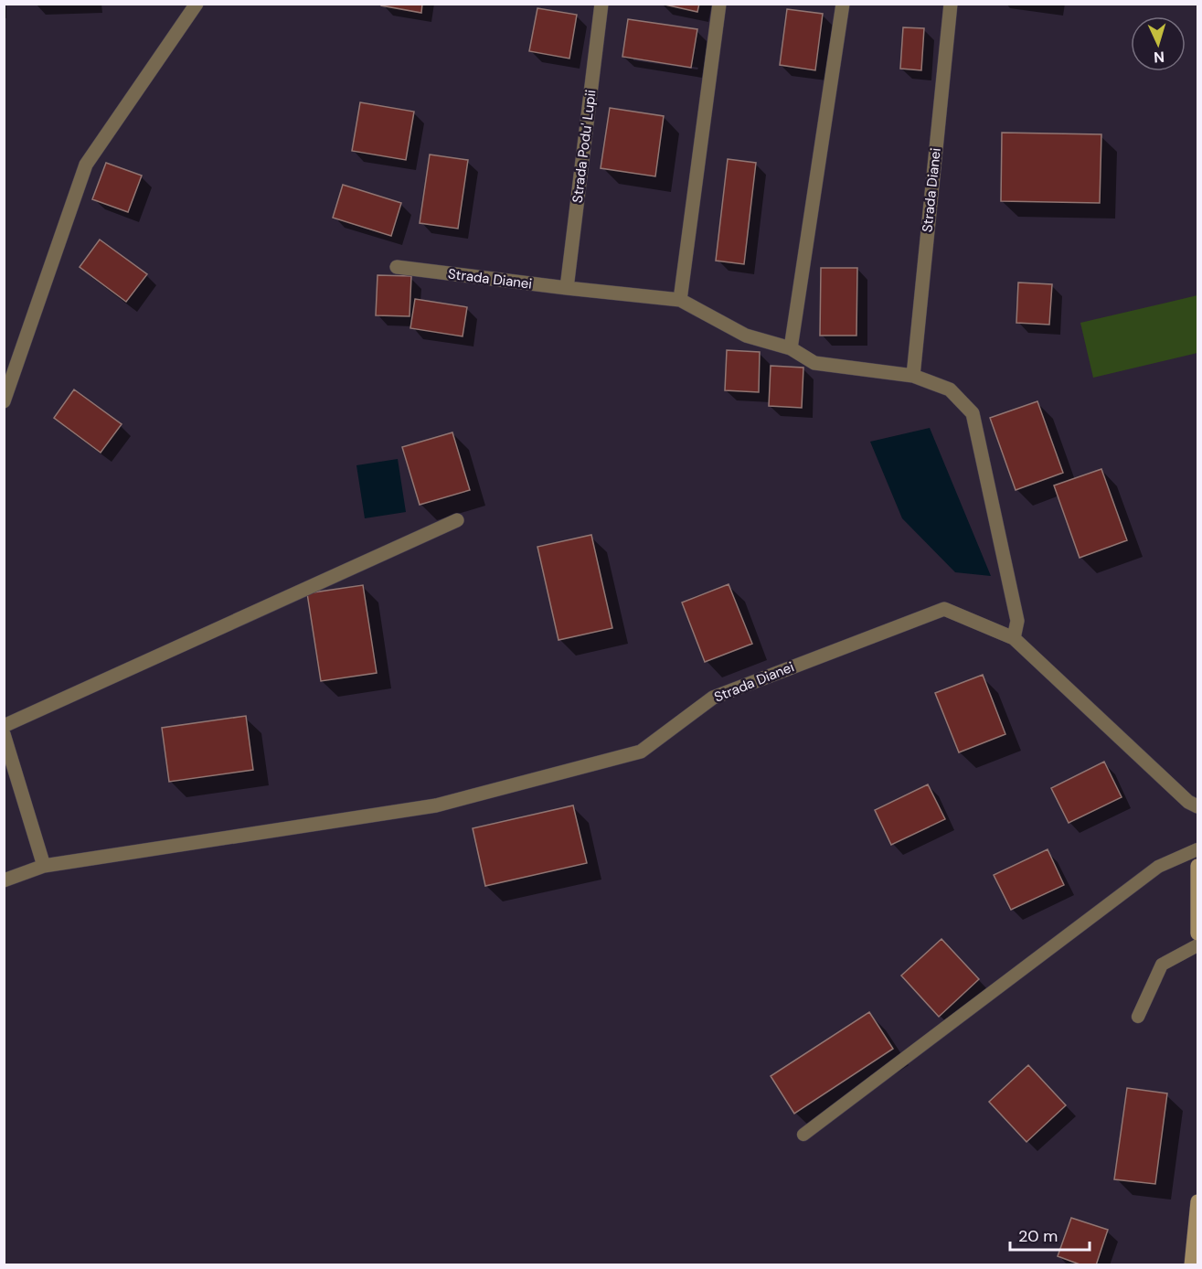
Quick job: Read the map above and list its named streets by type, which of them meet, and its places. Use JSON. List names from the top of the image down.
{
  "streets": {
    "street": ["Strada Podu' Lupii", "Strada Dianei"]
  },
  "crossings": [
    ["Strada Podu' Lupii", "Strada Dianei"]
  ],
  "scale_bar": "20 m",
  "north": "bottom"
}
